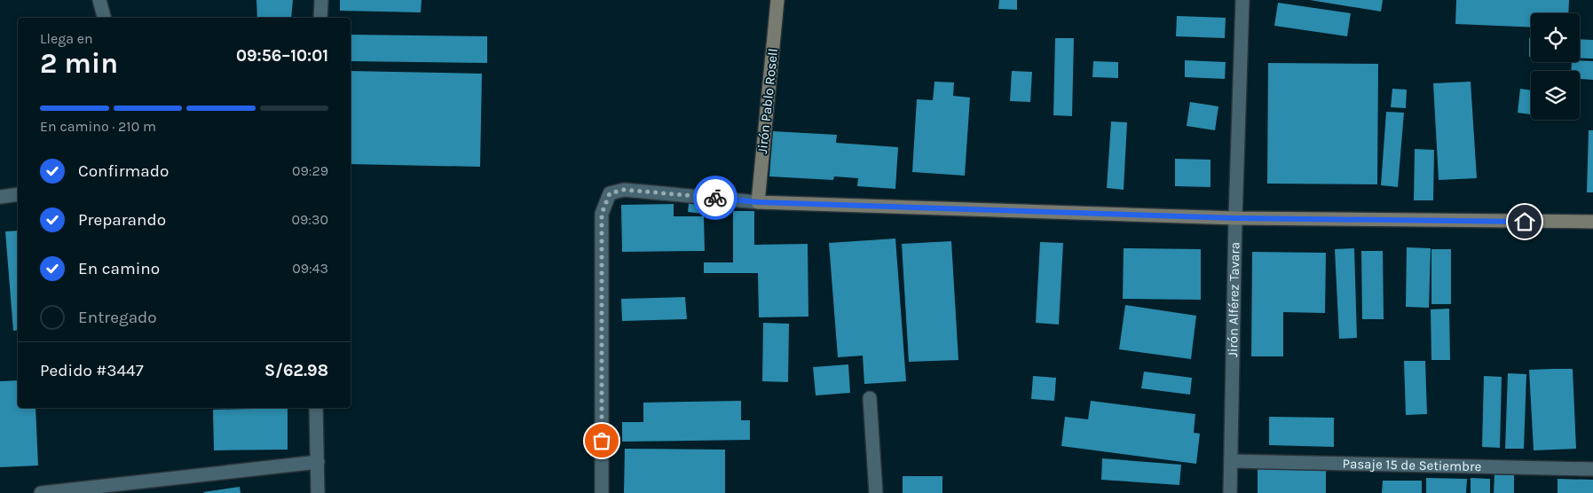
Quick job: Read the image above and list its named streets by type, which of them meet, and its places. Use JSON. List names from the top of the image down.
{
  "streets": {
    "street": ["Jirón Pablo Rosell", "Jirón Alférez Tavara", "Pasaje 15 de Setiembre"]
  },
  "crossings": [
    ["Jirón Alférez Tavara", "Pasaje 15 de Setiembre"]
  ],
  "page": {
    "heading": ["2 min", "Llega en", "09:56–10:01"],
    "panel": ["Pedido #3447", "S/62.98"],
    "bar": "En camino · 210 m",
    "list": [
      ["Confirmado", "09:29"],
      ["Preparando", "09:30"],
      ["En camino", "09:43"],
      "Entregado"
    ]
  }
}
